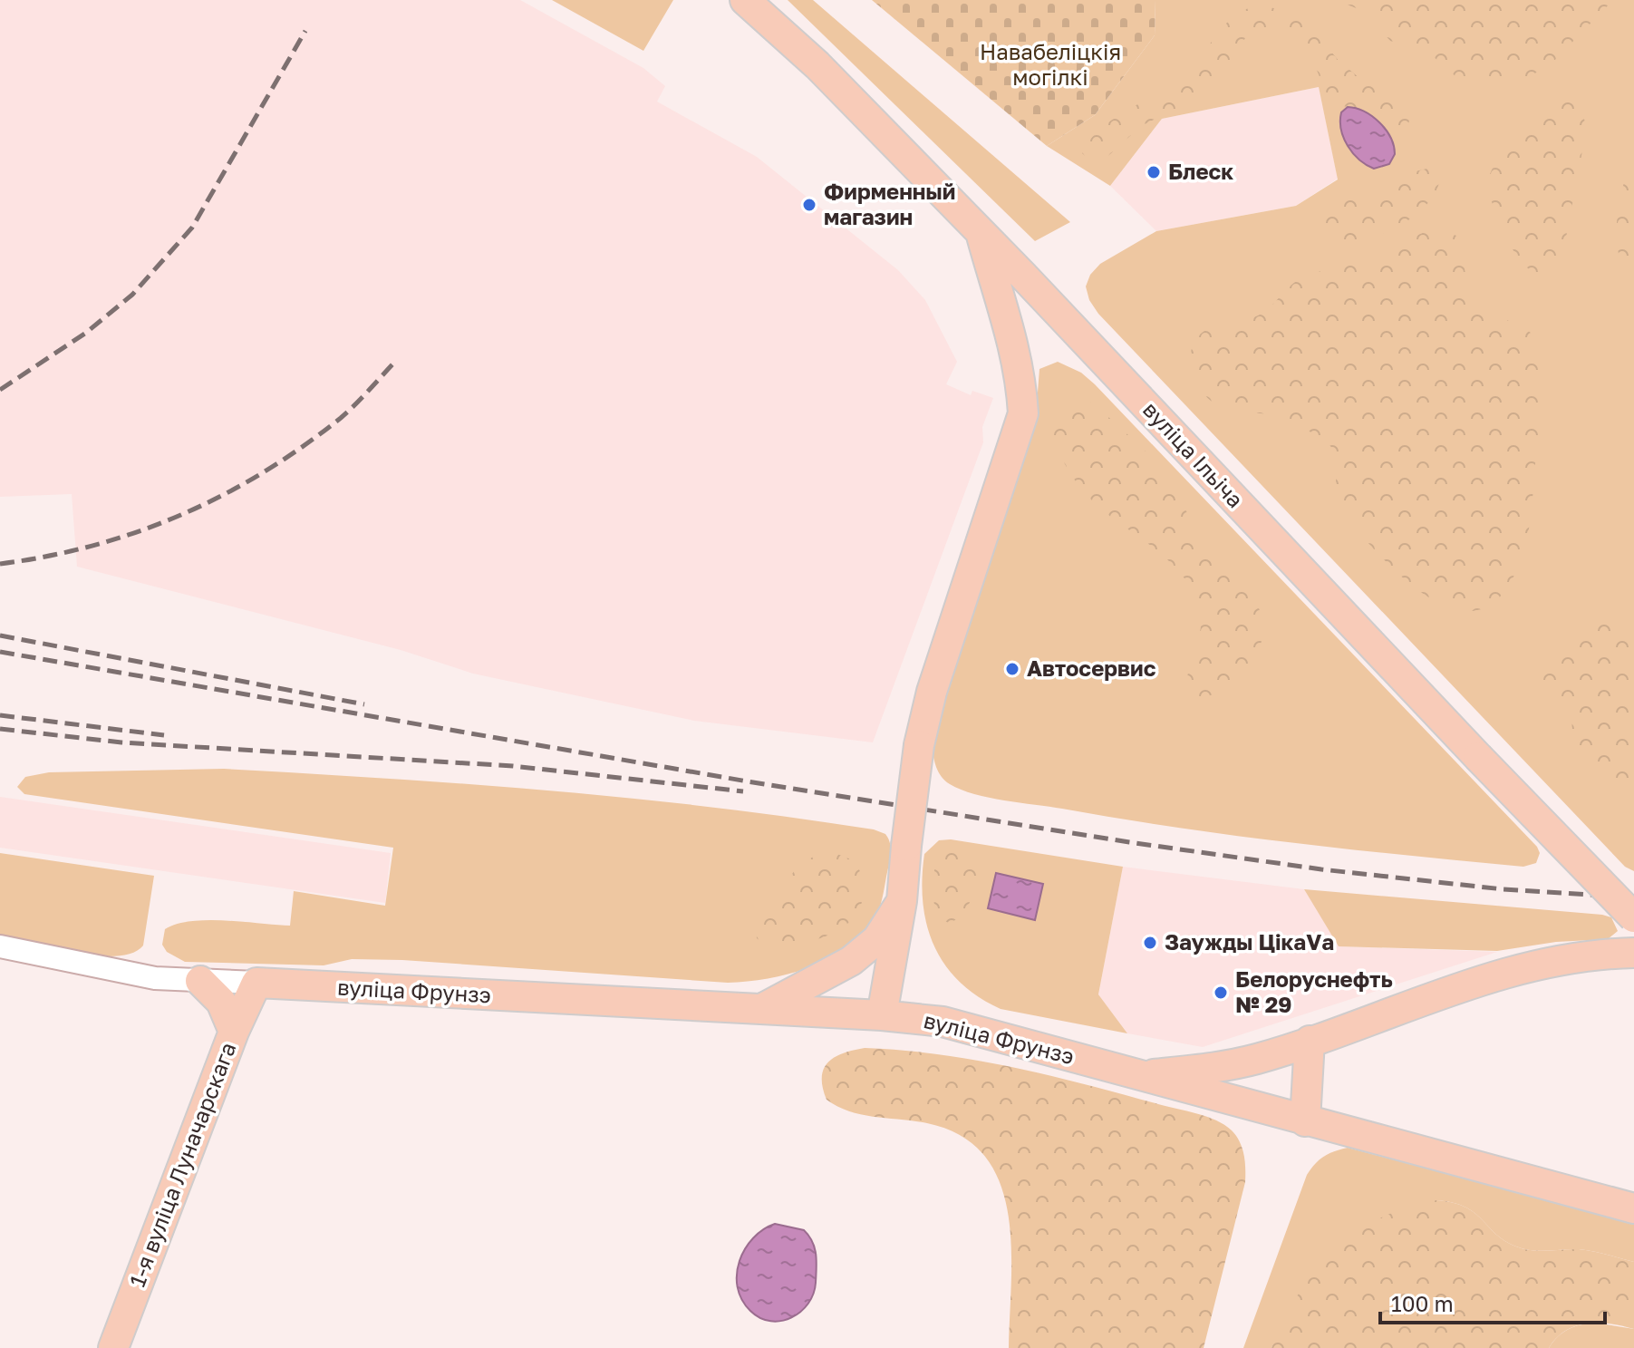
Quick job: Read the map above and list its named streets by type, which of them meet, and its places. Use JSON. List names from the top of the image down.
{
  "streets": {
    "main road": ["вуліца Ільіча", "вуліца Фрунзэ", "1-я вуліца Луначарскага"]
  },
  "crossings": [
    ["вуліца Фрунзэ", "1-я вуліца Луначарскага"]
  ],
  "parks": ["Навабеліцкія могілкі"],
  "places": [
    "Блеск",
    "Фирменный магазин",
    "Автосервис",
    "Заужды ЦікаVа",
    "Белоруснефть № 29"
  ],
  "scale_bar": "100 m"
}
